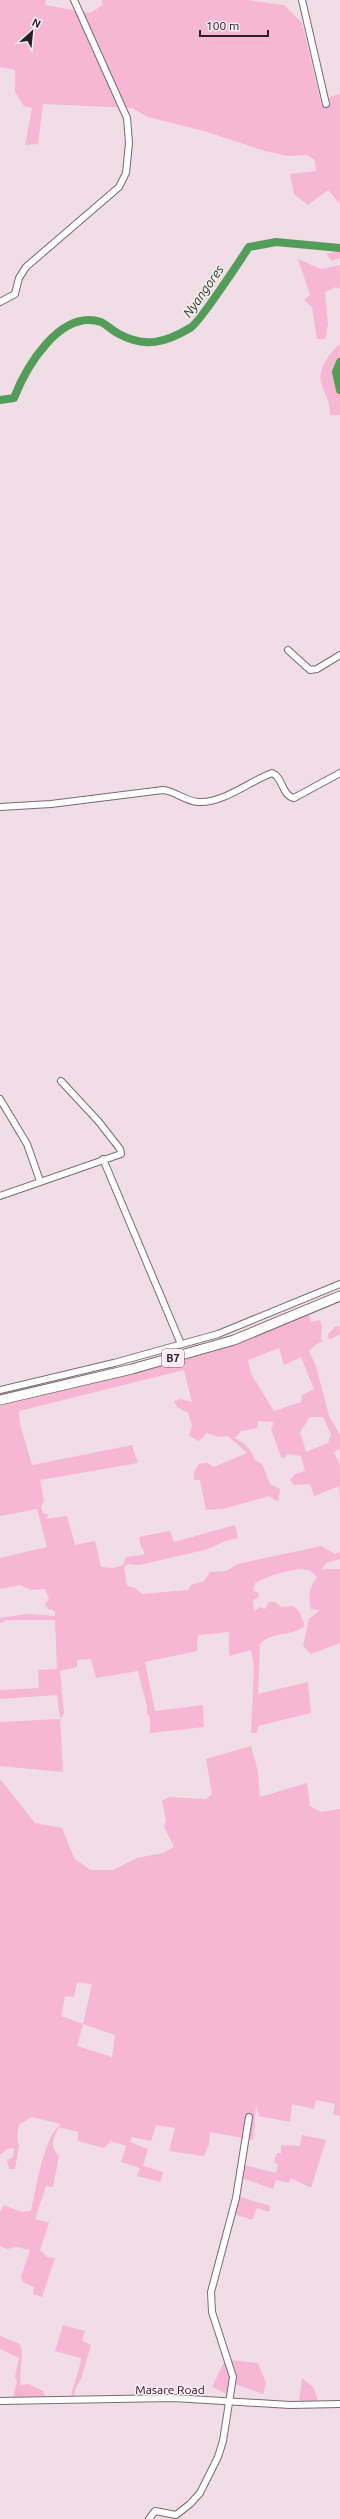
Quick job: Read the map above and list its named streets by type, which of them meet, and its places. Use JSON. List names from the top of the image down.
{
  "streets": {
    "highway": ["B7"],
    "street": ["Masare Road"]
  },
  "water": ["Nyangores"],
  "scale_bar": "100 m",
  "north": "top right"
}
